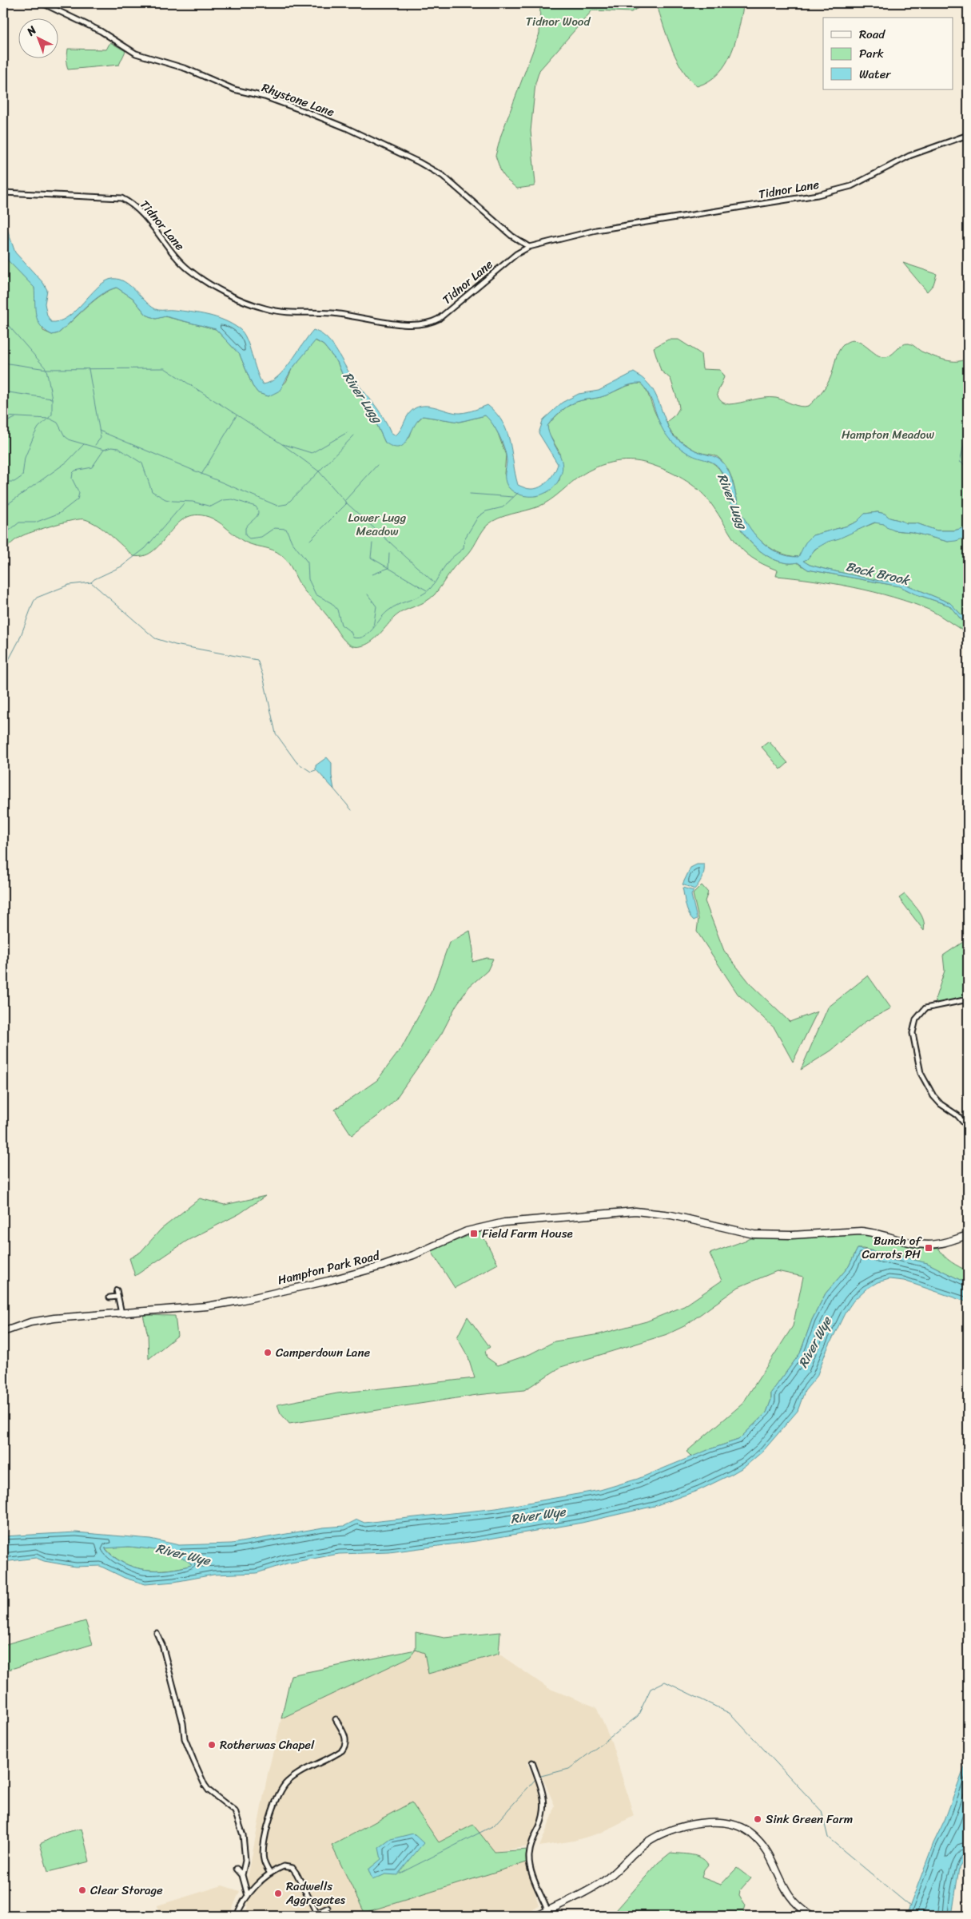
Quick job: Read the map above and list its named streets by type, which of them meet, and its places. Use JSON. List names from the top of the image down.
{
  "streets": {
    "main road": ["Hampton Park Road"],
    "street": ["Rhystone Lane", "Tidnor Lane"]
  },
  "crossings": [
    ["Rhystone Lane", "Tidnor Lane"]
  ],
  "water": ["River Lugg", "Back Brook", "River Wye"],
  "parks": ["Tidnor Wood", "Hampton Meadow", "Lower Lugg Meadow"],
  "places": {
    "transit": ["Field Farm House", "Bunch of Carrots PH"],
    "other": [
      "Camperdown Lane",
      "Rotherwas Chapel",
      "Sink Green Farm",
      "Clear Storage",
      "Radwells Aggregates"
    ]
  },
  "legend": ["Road", "Park", "Water"],
  "north": "top left"
}
